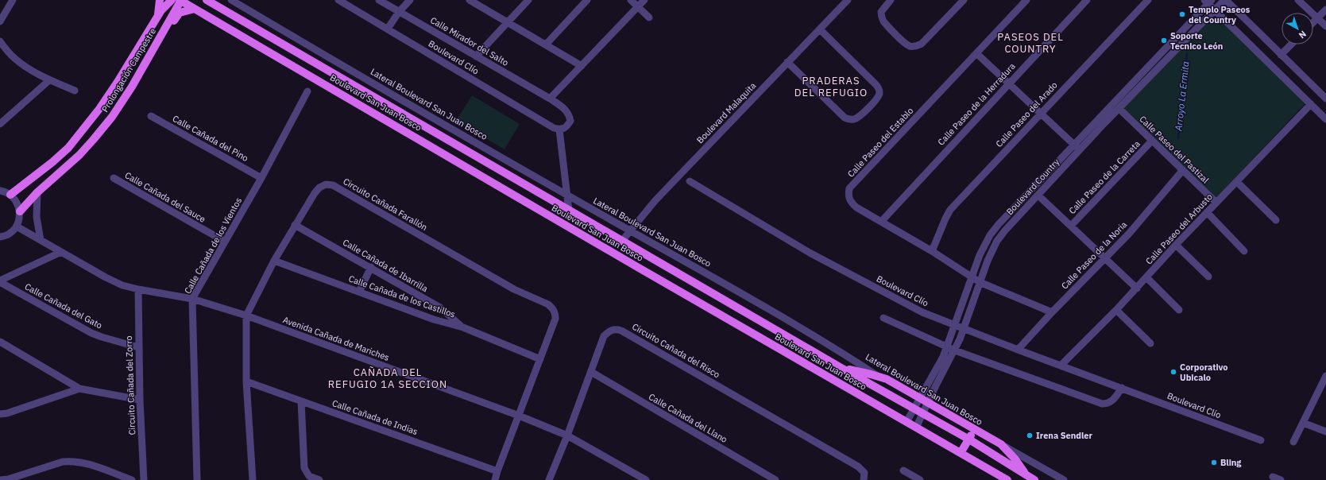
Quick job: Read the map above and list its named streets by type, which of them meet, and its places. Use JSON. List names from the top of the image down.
{
  "streets": {
    "main road": ["Prolongación Campestre", "Boulevard San Juan Bosco", "Lateral Boulevard San Juan Bosco"],
    "street": [
      "Calle Mirador del Salto",
      "Boulevard Clío",
      "Calle Paseo de la Herradura",
      "Boulevard Malaquita",
      "Calle Paseo del Arado",
      "Calle Cañada del Pino",
      "Calle Paseo del Establo",
      "Calle Paseo del Pastizal",
      "Calle Paseo de la Carreta",
      "Boulevard Country",
      "Calle Cañada del Sauce",
      "Circuito Cañada Farallón",
      "Calle Paseo del Arbusto",
      "Calle Cañada de los Vientos",
      "Calle Paseo de la Noria",
      "Calle Cañada de Ibarrilla",
      "Calle Cañada de los Castillos",
      "Calle Cañada del Gato",
      "Avenida Cañada de Mariches",
      "Circuito Cañada del Risco",
      "Circuito Cañada del Zorro",
      "Calle Cañada de Indias",
      "Calle Cañada del Llano"
    ]
  },
  "crossings": [
    ["Calle Mirador del Salto", "Boulevard Clío"],
    ["Boulevard Clío", "Boulevard Country"],
    ["Boulevard Clío", "Calle Paseo del Arbusto"],
    ["Boulevard Clío", "Calle Paseo de la Noria"],
    ["Prolongación Campestre", "Boulevard San Juan Bosco"],
    ["Boulevard San Juan Bosco", "Boulevard Malaquita"],
    ["Boulevard San Juan Bosco", "Boulevard Country"],
    ["Lateral Boulevard San Juan Bosco", "Boulevard Malaquita"],
    ["Lateral Boulevard San Juan Bosco", "Boulevard Country"],
    ["Calle Paseo de la Herradura", "Calle Paseo del Establo"],
    ["Calle Paseo del Arado", "Calle Paseo del Establo"],
    ["Calle Cañada del Pino", "Calle Cañada de los Vientos"],
    ["Calle Paseo del Establo", "Boulevard Country"],
    ["Calle Paseo del Establo", "Calle Paseo de la Noria"],
    ["Calle Paseo del Pastizal", "Calle Paseo de la Carreta"],
    ["Calle Paseo del Pastizal", "Boulevard Country"],
    ["Calle Paseo del Pastizal", "Calle Paseo del Arbusto"],
    ["Calle Paseo del Pastizal", "Calle Paseo de la Noria"],
    ["Calle Cañada del Sauce", "Calle Cañada de los Vientos"],
    ["Circuito Cañada Farallón", "Calle Cañada de Ibarrilla"],
    ["Circuito Cañada Farallón", "Calle Cañada de los Castillos"],
    ["Circuito Cañada Farallón", "Avenida Cañada de Mariches"],
    ["Circuito Cañada Farallón", "Calle Cañada de Indias"],
    ["Calle Cañada de los Vientos", "Avenida Cañada de Mariches"],
    ["Calle Cañada de Ibarrilla", "Calle Cañada de los Castillos"],
    ["Calle Cañada del Gato", "Circuito Cañada del Zorro"],
    ["Avenida Cañada de Mariches", "Circuito Cañada del Risco"],
    ["Avenida Cañada de Mariches", "Circuito Cañada del Zorro"],
    ["Circuito Cañada del Risco", "Calle Cañada del Llano"]
  ],
  "districts": ["PASEOS DEL COUNTRY", "PRADERAS DEL REFUGIO", "CAÑADA DEL REFUGIO 1A SECCION"],
  "water": ["Arroyo La Ermita"],
  "places": [
    "Templo Paseos del Country",
    "Soporte Tecnico León",
    "Corporativo Ubicalo",
    "Irena Sendler",
    "Bling"
  ],
  "north": "bottom right"
}
